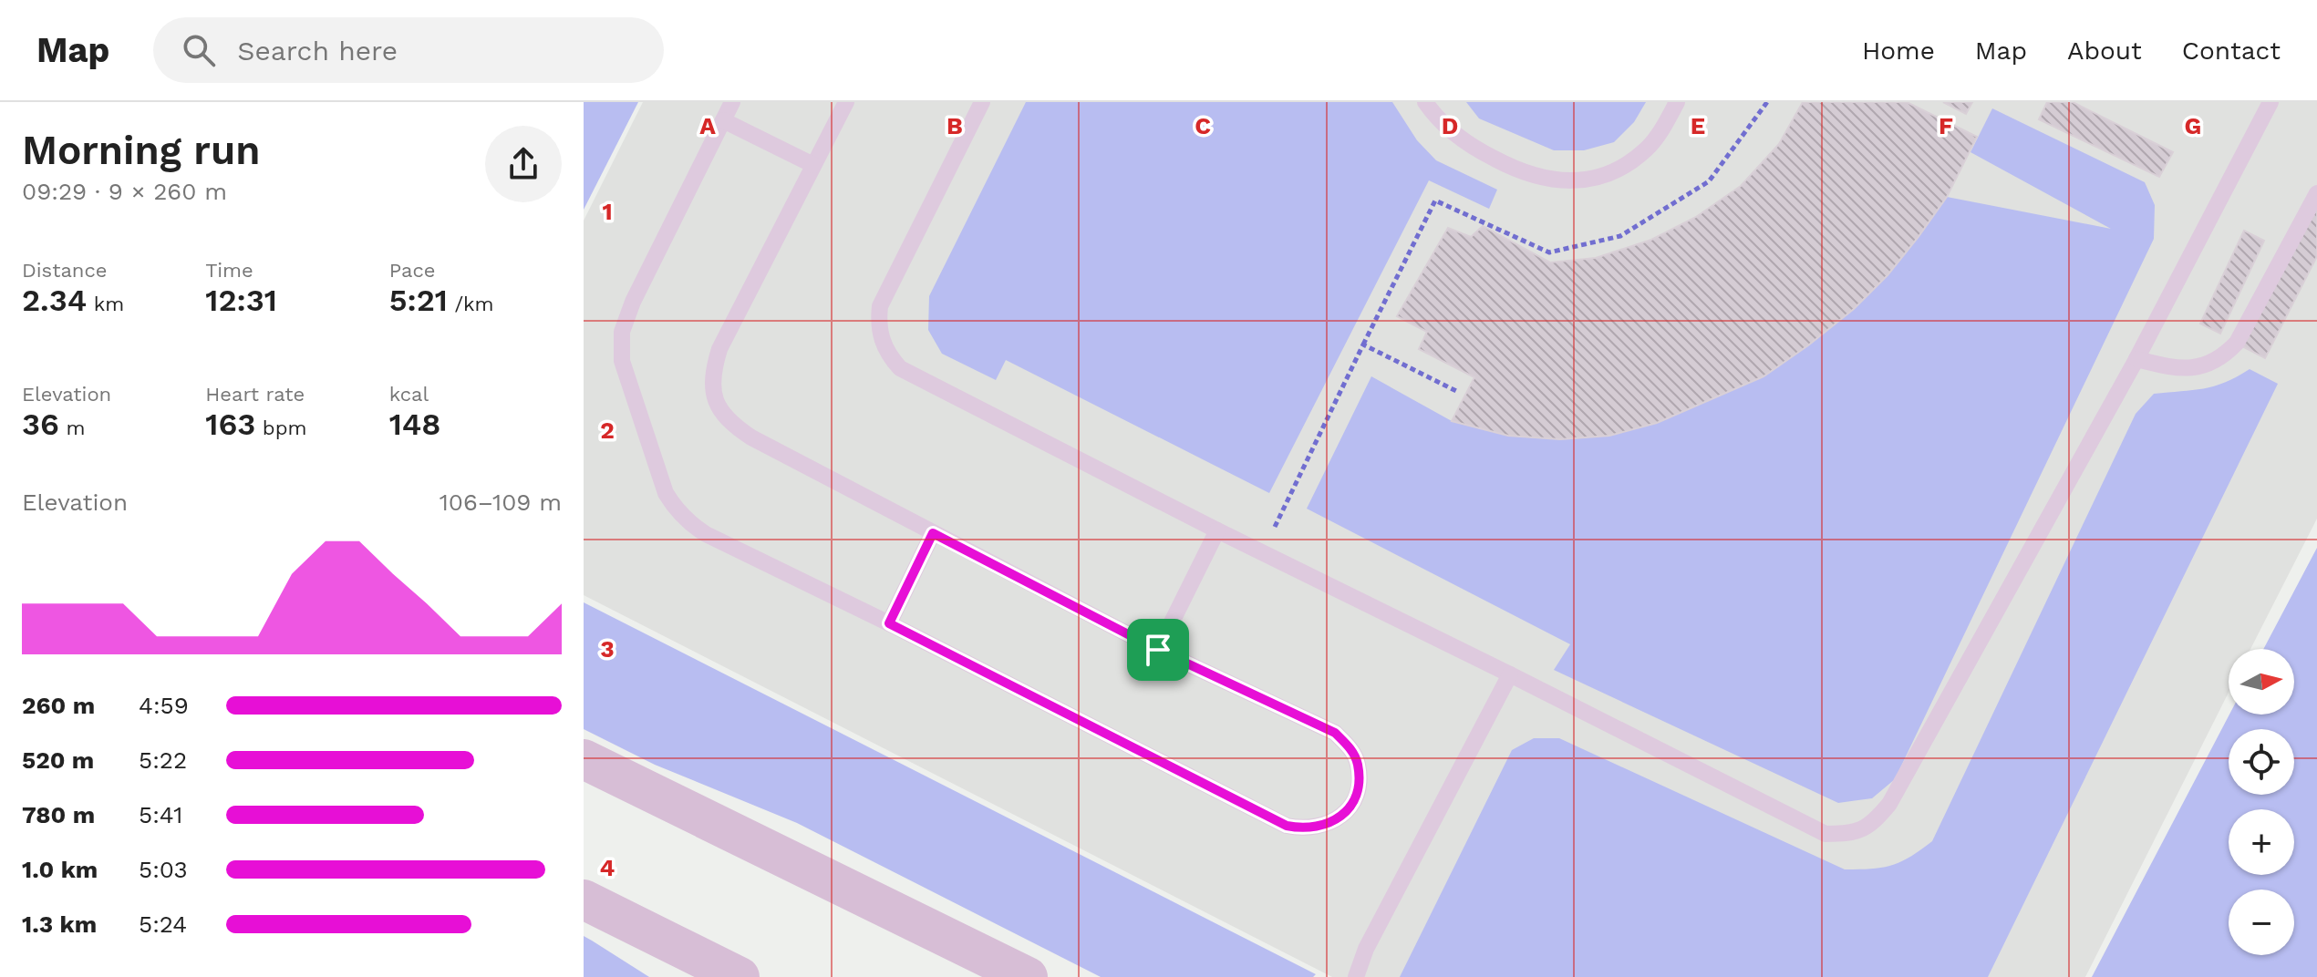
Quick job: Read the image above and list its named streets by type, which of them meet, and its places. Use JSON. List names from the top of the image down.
{
  "north": "right",
  "page": {
    "header": "Map",
    "search": "Search here",
    "nav": [
      "Home",
      "Map",
      "About",
      "Contact"
    ],
    "heading": ["Morning run", "09:29 · 9 × 260 m"],
    "stats": [
      ["Distance", "2.34 km"],
      ["Time", "12:31"],
      ["Pace", "5:21 /km"],
      ["Elevation", "36 m"],
      ["Heart rate", "163 bpm"],
      ["kcal", "148"]
    ],
    "chart": ["Elevation", "106–109 m"],
    "map_buttons": ["+", "−"],
    "list": [
      {
        "name": "260 m",
        "note": "4:59"
      },
      {
        "name": "520 m",
        "note": "5:22"
      },
      {
        "name": "780 m",
        "note": "5:41"
      },
      {
        "name": "1.0 km",
        "note": "5:03"
      },
      {
        "name": "1.3 km",
        "note": "5:24"
      }
    ]
  },
  "grid": {
    "columns": [
      "A",
      "B",
      "C",
      "D",
      "E",
      "F",
      "G"
    ],
    "rows": [
      "1",
      "2",
      "3",
      "4"
    ]
  }
}
